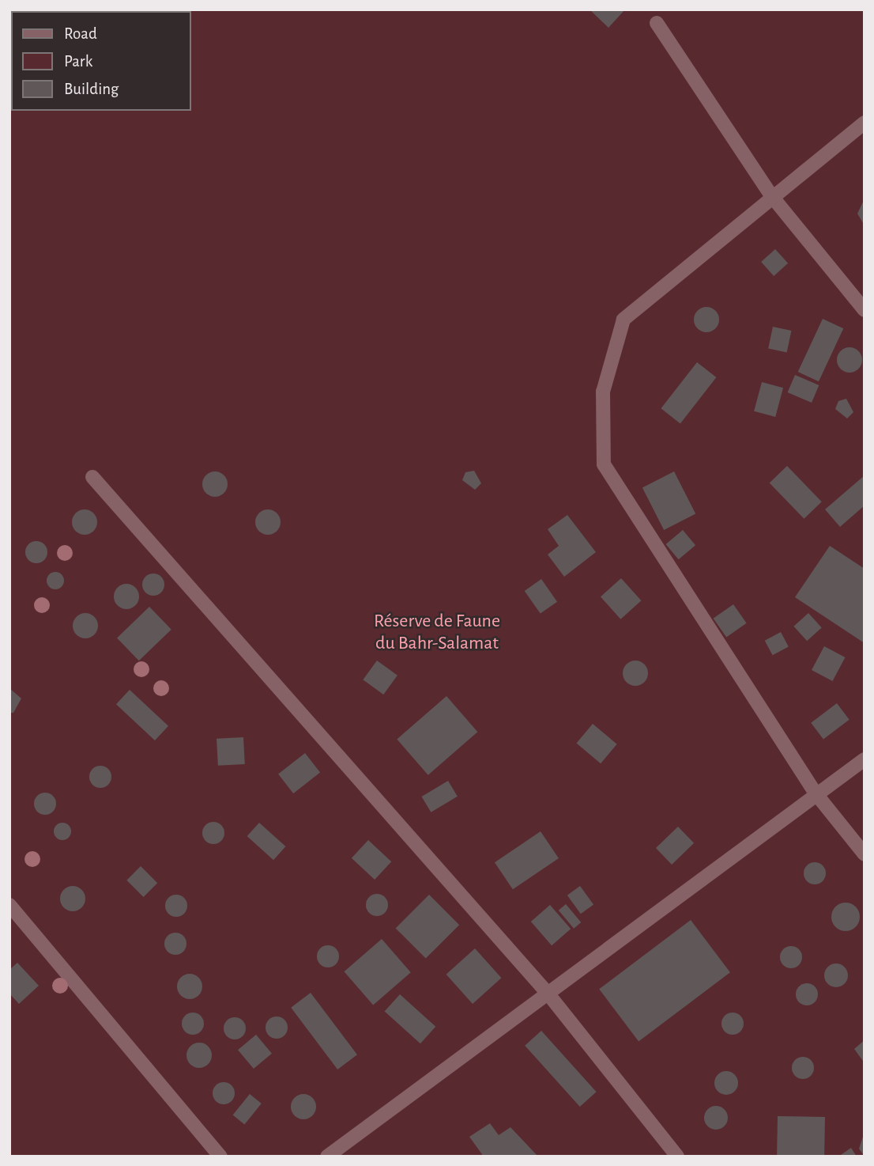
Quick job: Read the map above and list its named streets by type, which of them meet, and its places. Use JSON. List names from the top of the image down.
{
  "parks": ["Réserve de Faune du Bahr-Salamat"],
  "legend": ["Road", "Park", "Building"]
}
